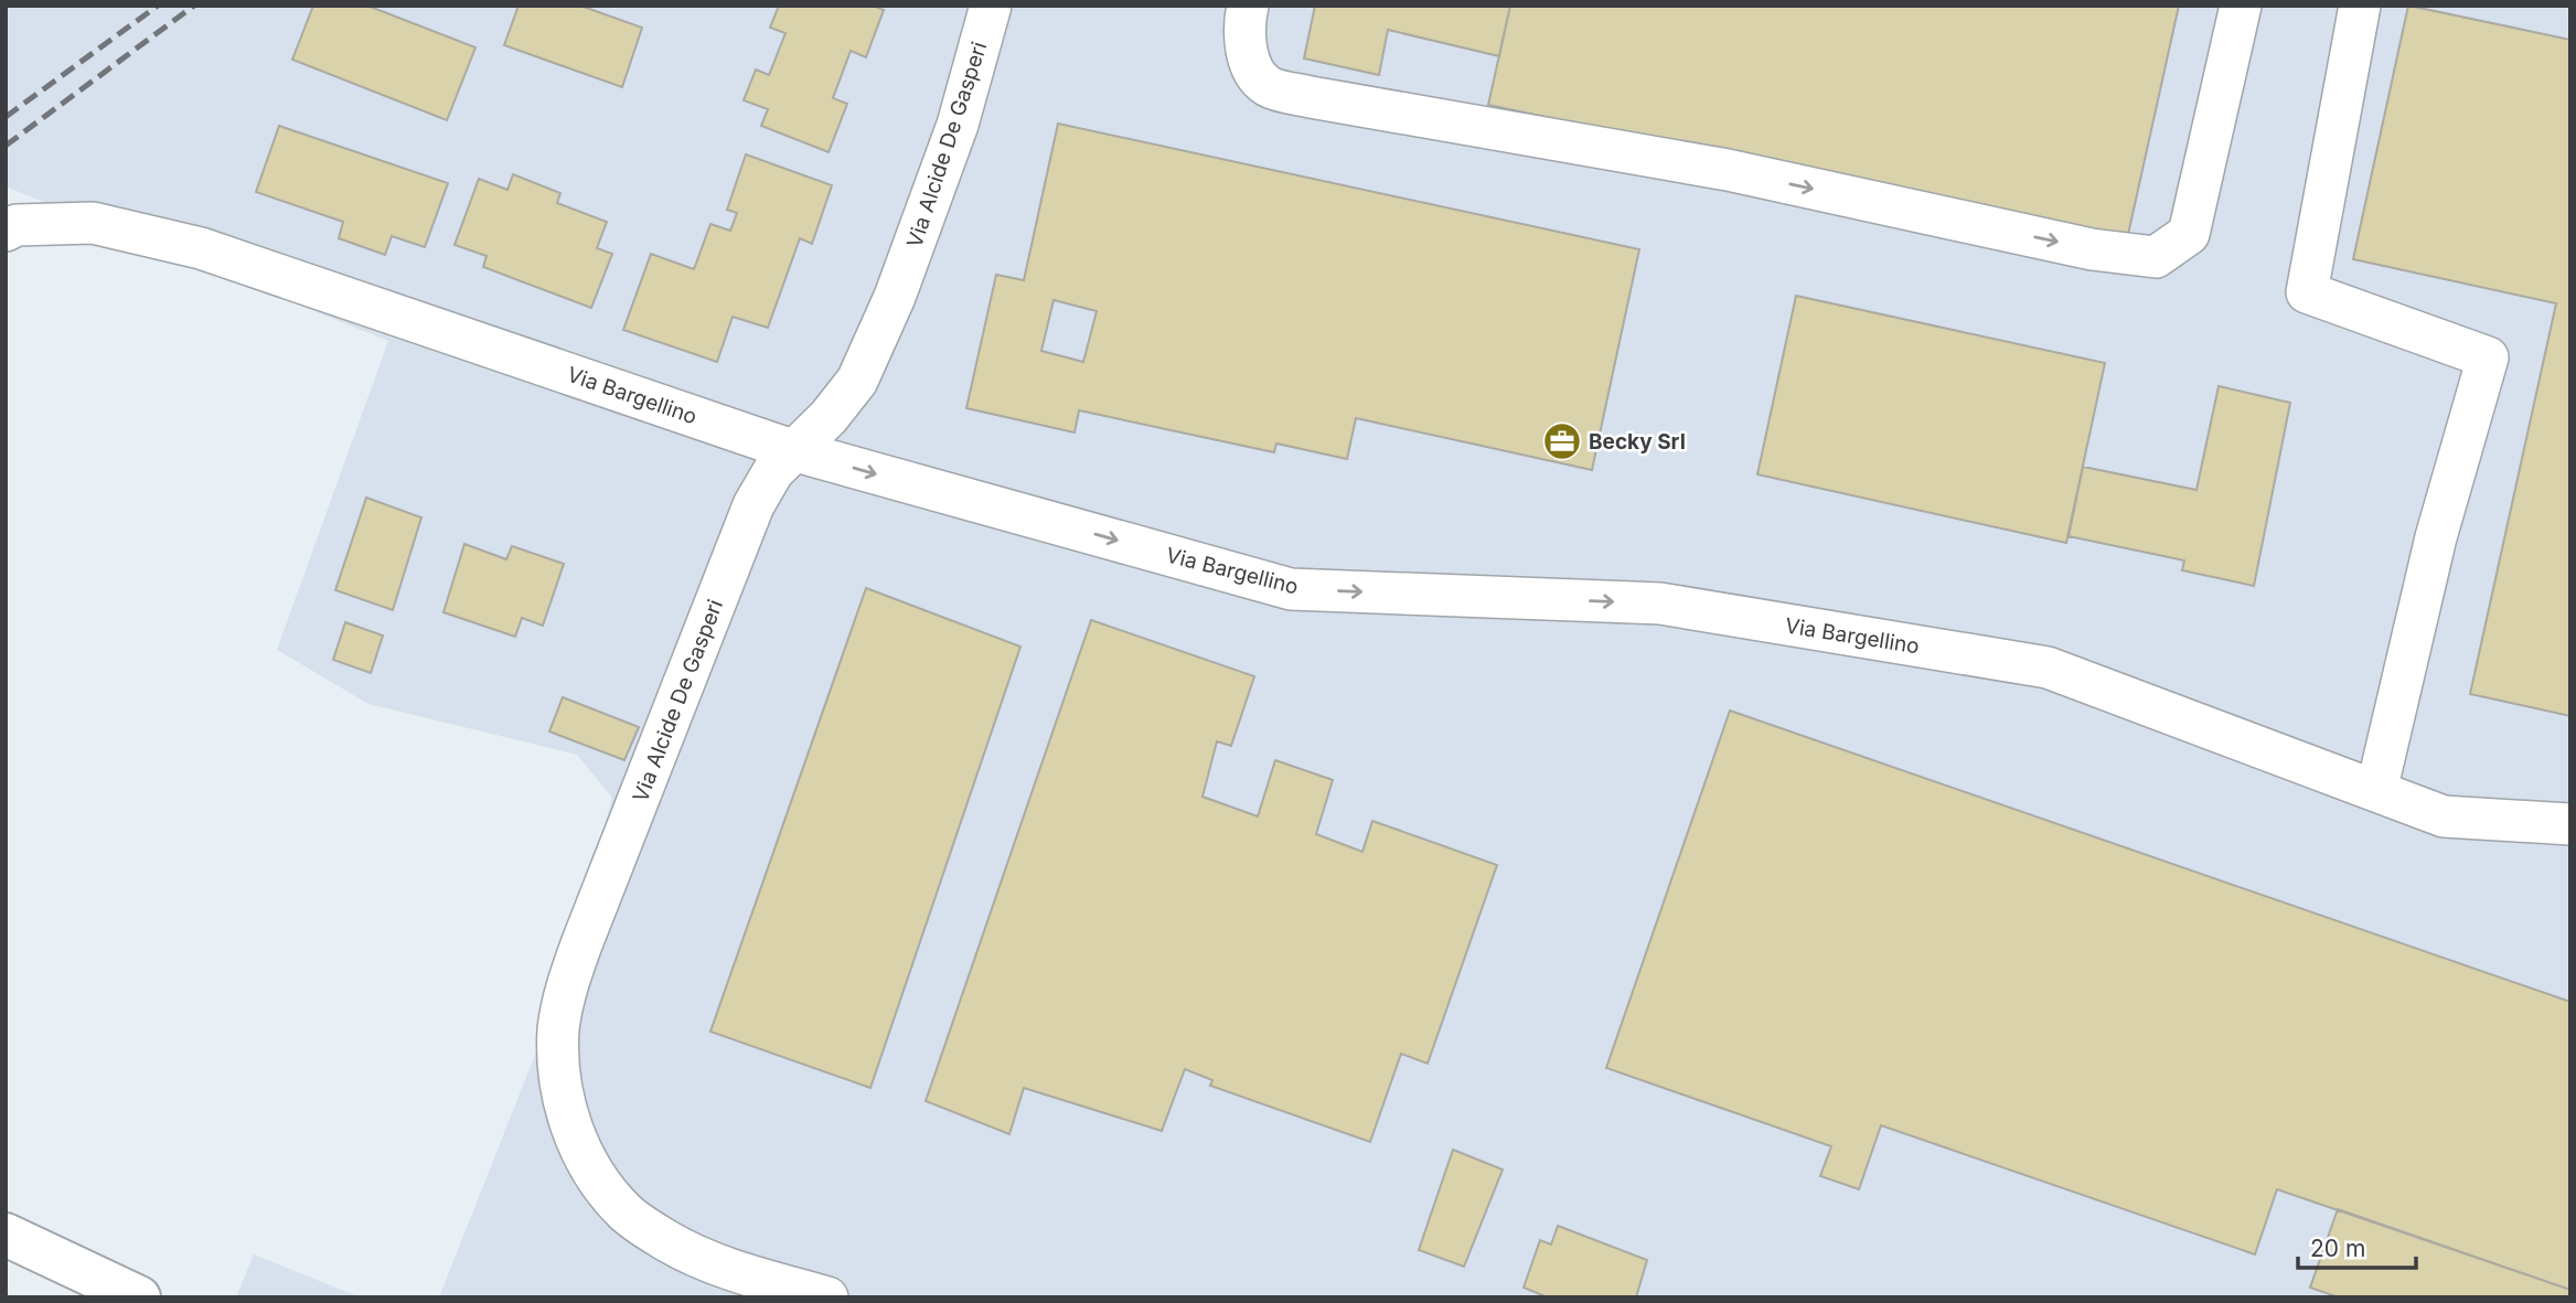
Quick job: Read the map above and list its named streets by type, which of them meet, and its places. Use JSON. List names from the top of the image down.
{
  "streets": {
    "street": ["Via Alcide De Gasperi", "Via Bargellino"]
  },
  "crossings": [
    ["Via Alcide De Gasperi", "Via Bargellino"]
  ],
  "one_way": ["Via Bargellino"],
  "places": {
    "office": ["Becky Srl"]
  },
  "scale_bar": "20 m"
}
